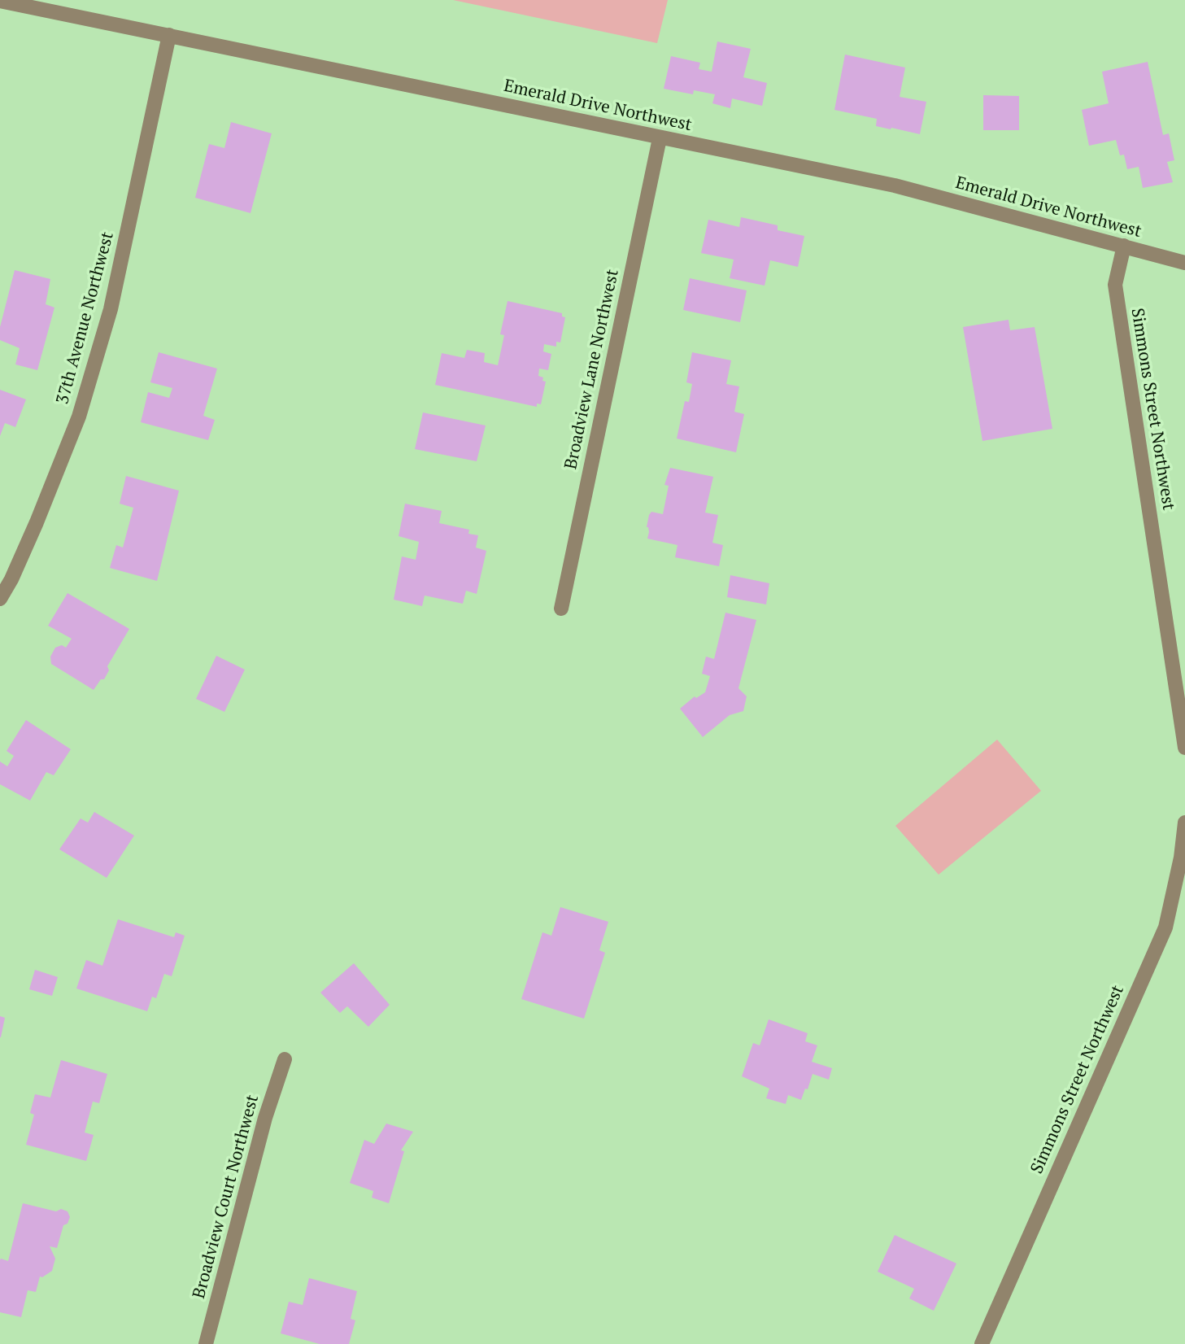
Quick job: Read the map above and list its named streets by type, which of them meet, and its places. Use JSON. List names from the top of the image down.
{
  "streets": {
    "street": [
      "Emerald Drive Northwest",
      "37th Avenue Northwest",
      "Broadview Lane Northwest",
      "Simmons Street Northwest",
      "Broadview Court Northwest"
    ]
  },
  "crossings": [
    ["Emerald Drive Northwest", "37th Avenue Northwest"],
    ["Emerald Drive Northwest", "Broadview Lane Northwest"],
    ["Emerald Drive Northwest", "Simmons Street Northwest"]
  ]
}
